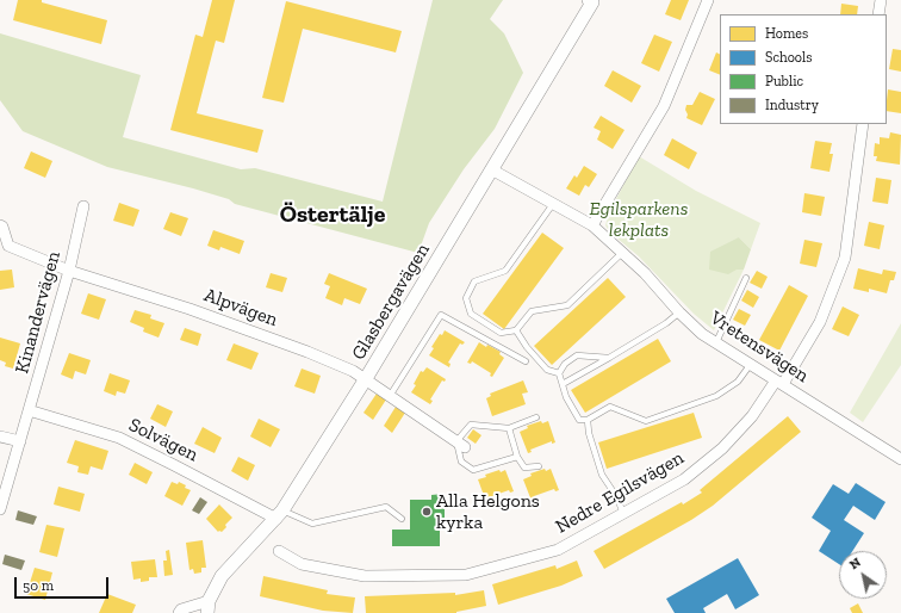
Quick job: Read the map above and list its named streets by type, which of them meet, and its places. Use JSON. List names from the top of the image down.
{
  "streets": {
    "street": [
      "Glasbergavägen",
      "Alpvägen",
      "Kinandervägen",
      "Vretensvägen",
      "Solvägen",
      "Nedre Egilsvägen"
    ]
  },
  "crossings": [
    ["Glasbergavägen", "Alpvägen"],
    ["Glasbergavägen", "Vretensvägen"],
    ["Glasbergavägen", "Solvägen"],
    ["Alpvägen", "Kinandervägen"],
    ["Kinandervägen", "Solvägen"],
    ["Vretensvägen", "Nedre Egilsvägen"]
  ],
  "districts": ["Östertälje"],
  "parks": ["Egilsparkens lekplats"],
  "places": ["Alla Helgons kyrka"],
  "legend": [
    "Homes",
    "Schools",
    "Public",
    "Industry"
  ],
  "scale_bar": "50 m",
  "north": "top left"
}
